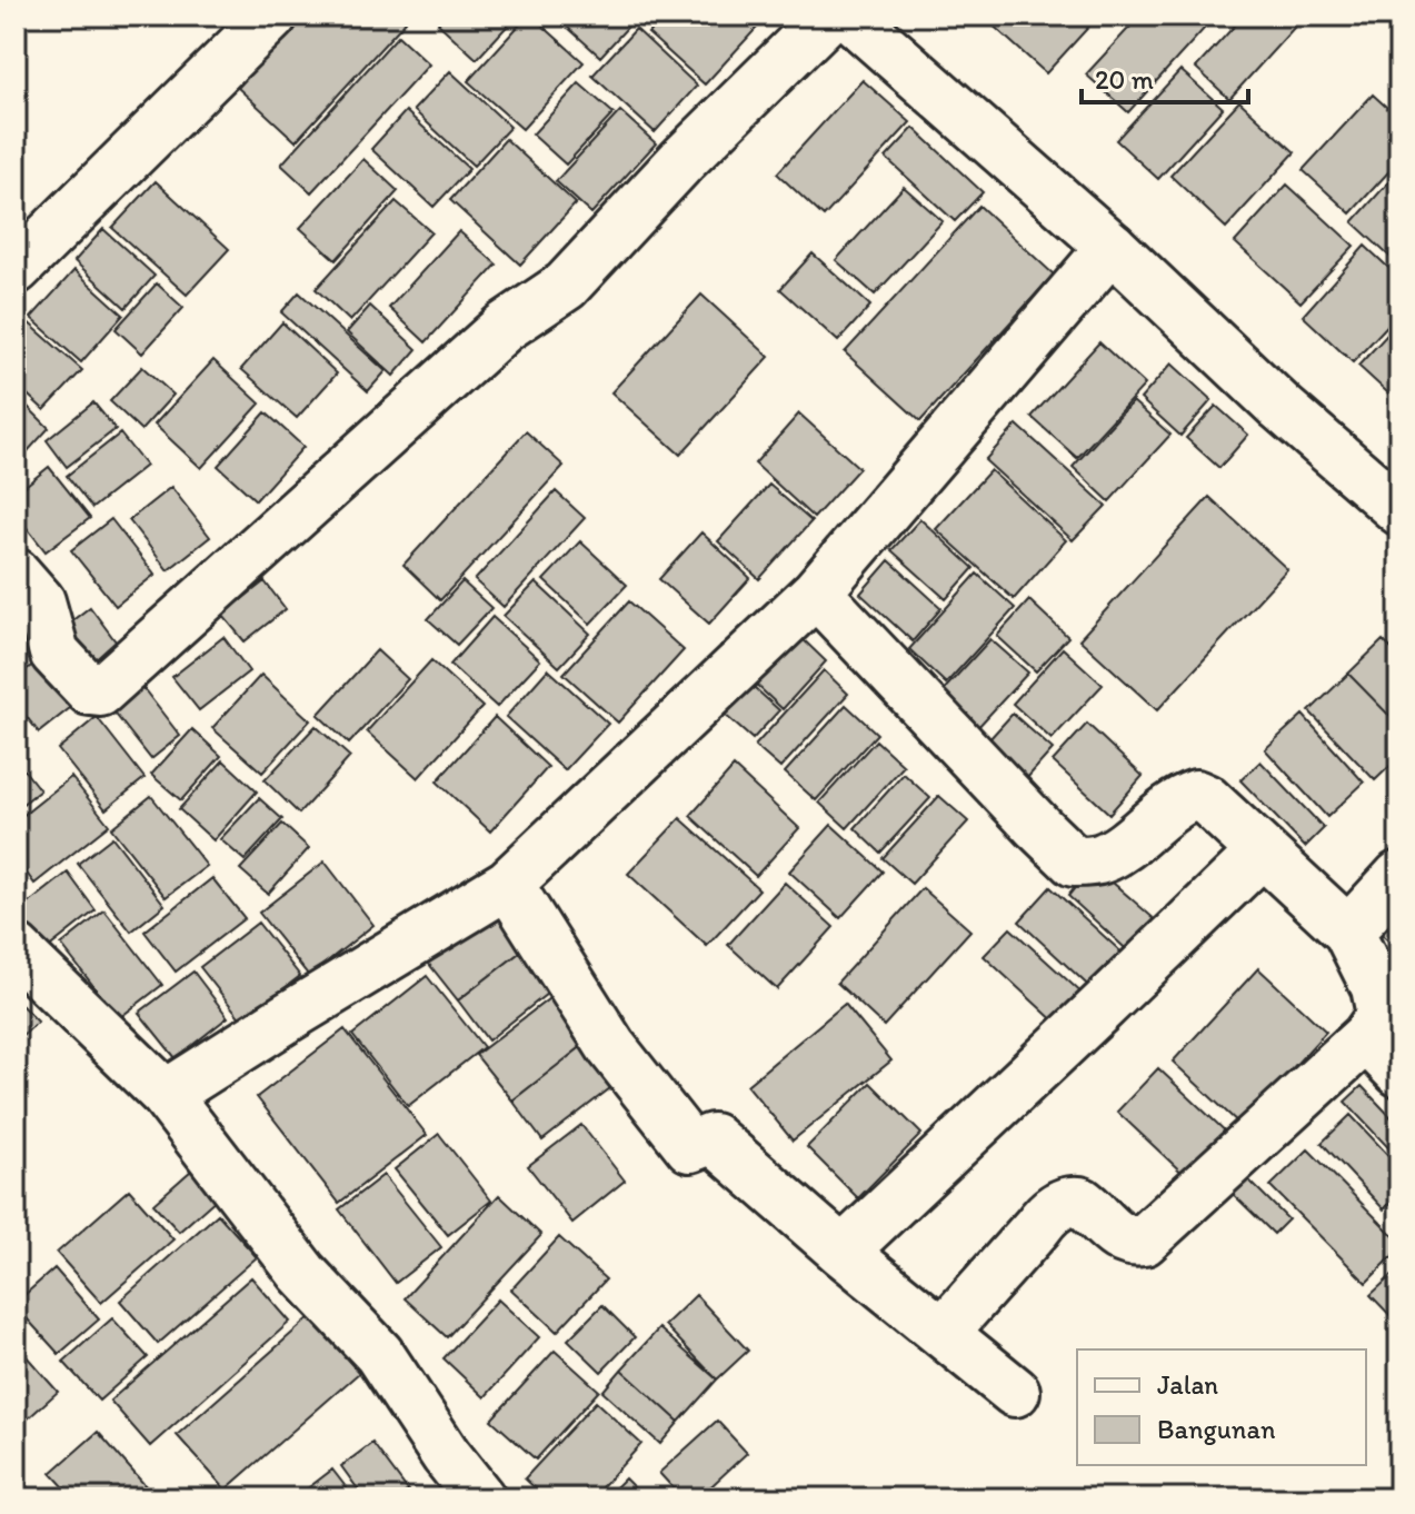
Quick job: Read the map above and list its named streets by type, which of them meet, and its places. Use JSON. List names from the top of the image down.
{
  "legend": ["Jalan", "Bangunan"],
  "scale_bar": "20 m"
}
